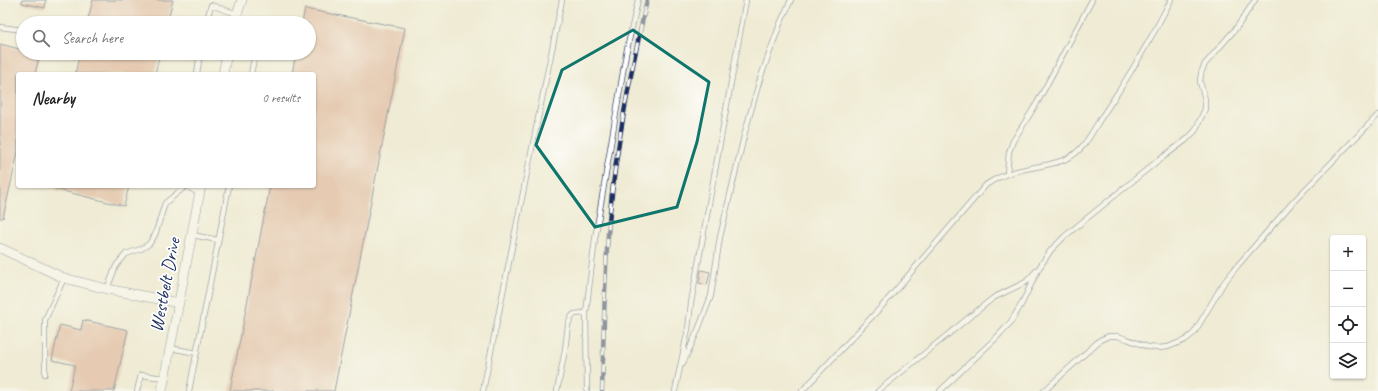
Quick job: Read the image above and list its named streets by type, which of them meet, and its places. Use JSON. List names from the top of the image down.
{
  "streets": {
    "street": ["Westbelt Drive"]
  },
  "page": {
    "search": "Search here",
    "heading": ["Nearby", "0 results"],
    "map_buttons": ["+", "−"]
  }
}
